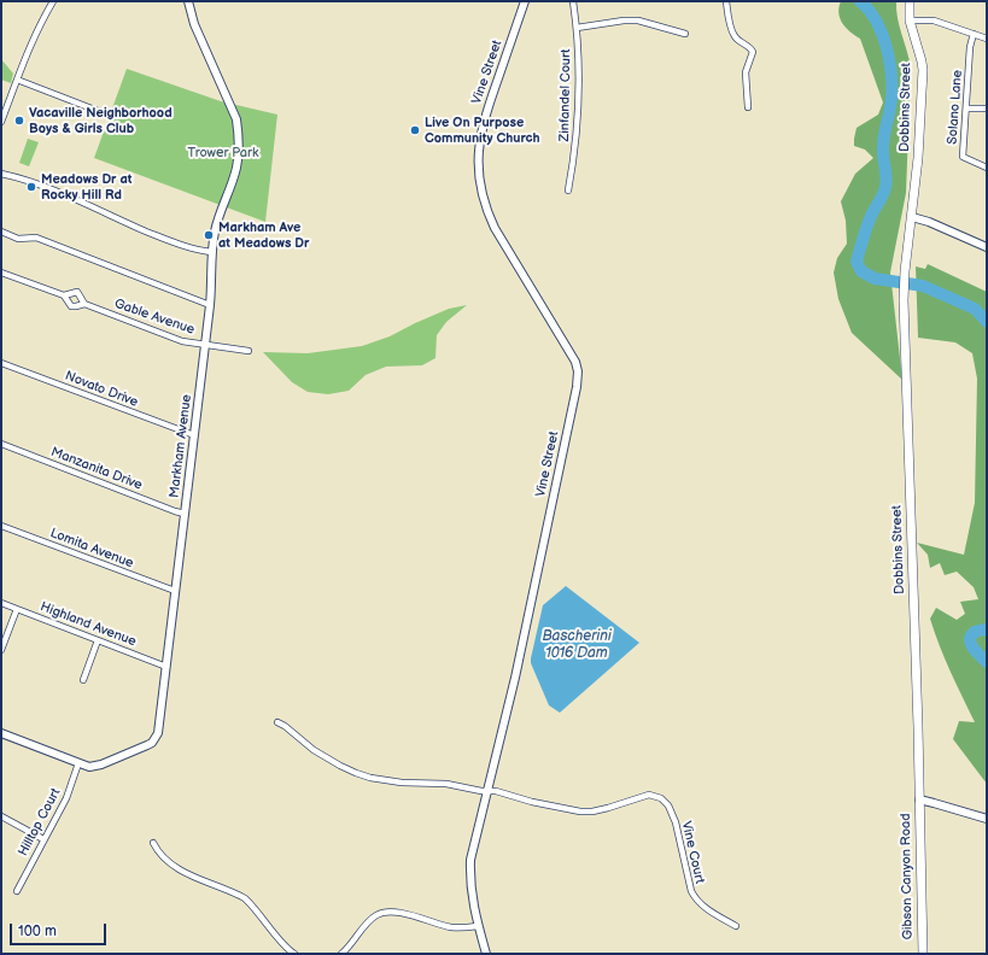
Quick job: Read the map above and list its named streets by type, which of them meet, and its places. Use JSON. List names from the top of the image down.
{
  "streets": {
    "main road": ["Dobbins Street", "Gibson Canyon Road"],
    "street": [
      "Vine Street",
      "Zinfandel Court",
      "Solano Lane",
      "Gable Avenue",
      "Novato Drive",
      "Markham Avenue",
      "Manzanita Drive",
      "Lomita Avenue",
      "Highland Avenue",
      "Hilltop Court",
      "Vine Court"
    ]
  },
  "crossings": [
    ["Vine Street", "Vine Court"],
    ["Dobbins Street", "Gibson Canyon Road"],
    ["Gable Avenue", "Markham Avenue"],
    ["Novato Drive", "Markham Avenue"],
    ["Markham Avenue", "Manzanita Drive"],
    ["Markham Avenue", "Lomita Avenue"],
    ["Markham Avenue", "Highland Avenue"],
    ["Markham Avenue", "Hilltop Court"]
  ],
  "water": ["Bascherini 1016 Dam"],
  "parks": ["Trower Park"],
  "places": [
    "Vacaville Neighborhood Boys & Girls Club",
    "Live On Purpose Community Church",
    "Meadows Dr at Rocky Hill Rd",
    "Markham Ave at Meadows Dr"
  ],
  "scale_bar": "100 m"
}
